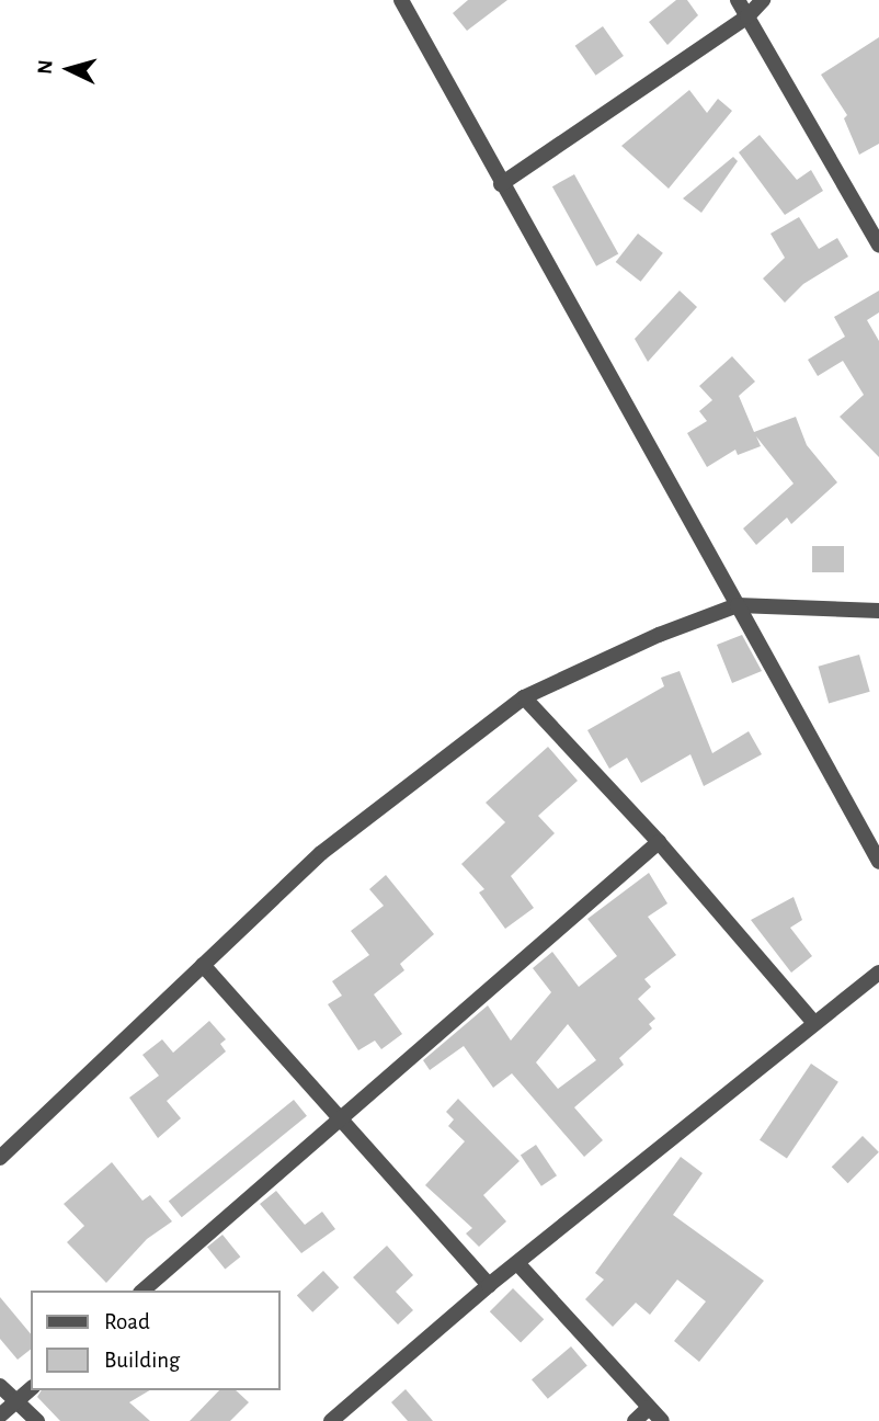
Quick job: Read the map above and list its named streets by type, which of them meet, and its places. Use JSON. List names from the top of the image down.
{
  "legend": ["Road", "Building"],
  "north": "left"
}
